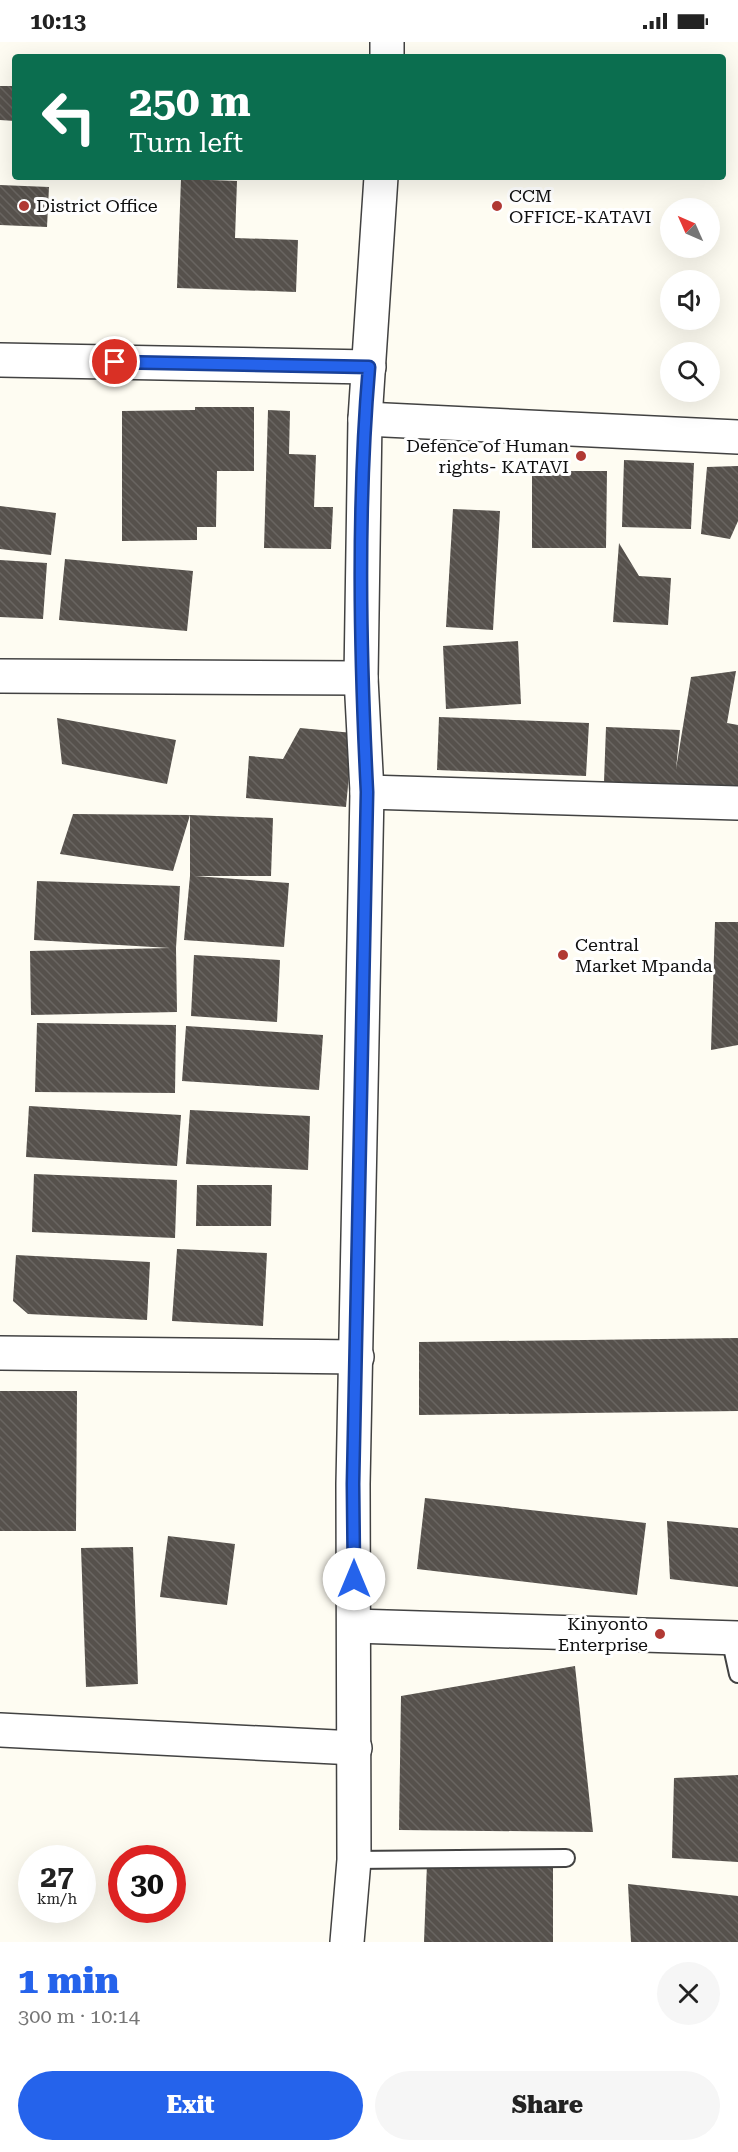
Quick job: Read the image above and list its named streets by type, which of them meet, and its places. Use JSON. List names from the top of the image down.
{
  "places": [
    "District Office",
    "CCM OFFICE-KATAVI",
    "Defence of Human rights- KATAVI",
    "Central Market Mpanda",
    "Kinyonto Enterprise"
  ],
  "north": "top left",
  "page": {
    "status": "10:13",
    "turn": ["250 m", "Turn left"],
    "speed": "27 km/h",
    "limit": "30",
    "heading": ["1 min", "300 m · 10:14"],
    "buttons": ["Exit", "Share"]
  }
}
